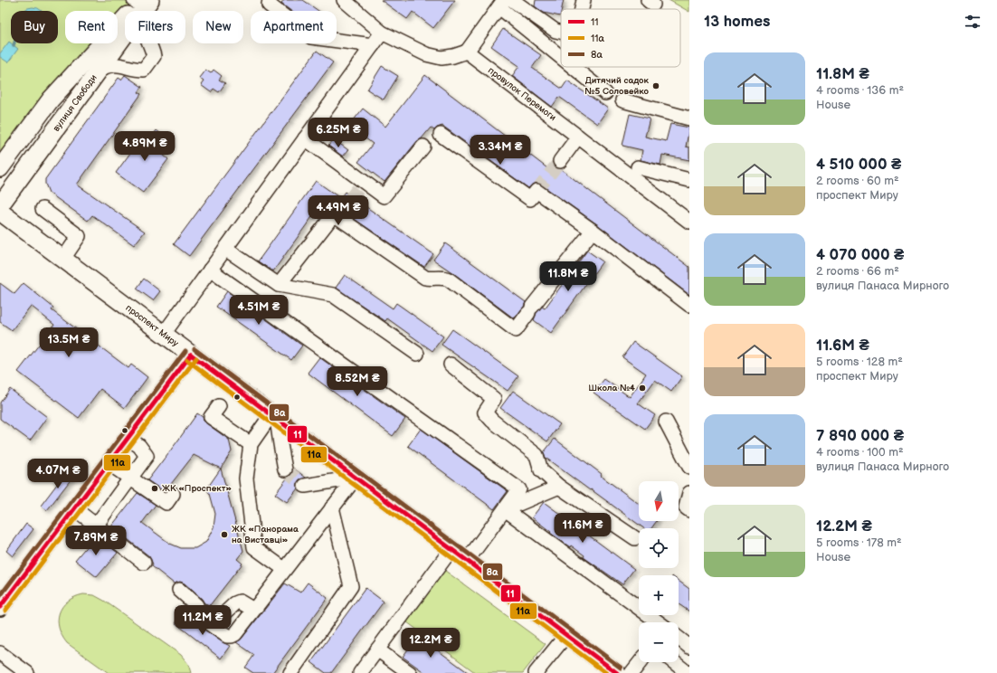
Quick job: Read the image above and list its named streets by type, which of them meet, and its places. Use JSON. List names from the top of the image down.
{
  "streets": {
    "main road": ["вулиця Свободи", "проспект Миру"],
    "street": ["провулок Перемоги"]
  },
  "places": [
    "Дитячий садок №5 Соловейко",
    "Школа №4",
    "ЖК «Проспект»",
    "ЖК «Панорама на Виставці»"
  ],
  "lines": ["transit line 8а", "transit line 11", "transit line 11а"],
  "legend": ["11", "11а", "8а"],
  "north": "bottom",
  "page": {
    "heading": "13 homes",
    "chip": [
      "Buy",
      "Rent",
      "Filters",
      "New",
      "Apartment"
    ],
    "list": [
      {
        "name": "11.8M ₴",
        "note": "4 rooms · 136 m² · House"
      },
      {
        "name": "4 510 000 ₴",
        "note": "2 rooms · 60 m² · проспект Миру"
      },
      {
        "name": "4 070 000 ₴",
        "note": "2 rooms · 66 m² · вулиця Панаса Мирного"
      },
      {
        "name": "11.6M ₴",
        "note": "5 rooms · 128 m² · проспект Миру"
      },
      {
        "name": "7 890 000 ₴",
        "note": "4 rooms · 100 m² · вулиця Панаса Мирного"
      },
      {
        "name": "12.2M ₴",
        "note": "5 rooms · 178 m² · House"
      }
    ],
    "price": [
      "6.25M ₴",
      "4.89M ₴",
      "3.34M ₴",
      "4.49M ₴",
      "11.8M ₴",
      "4.51M ₴",
      "13.5M ₴",
      "8.52M ₴",
      "4.07M ₴",
      "11.6M ₴",
      "7.89M ₴",
      "11.2M ₴",
      "12.2M ₴"
    ],
    "map_buttons": ["+", "−"]
  }
}
